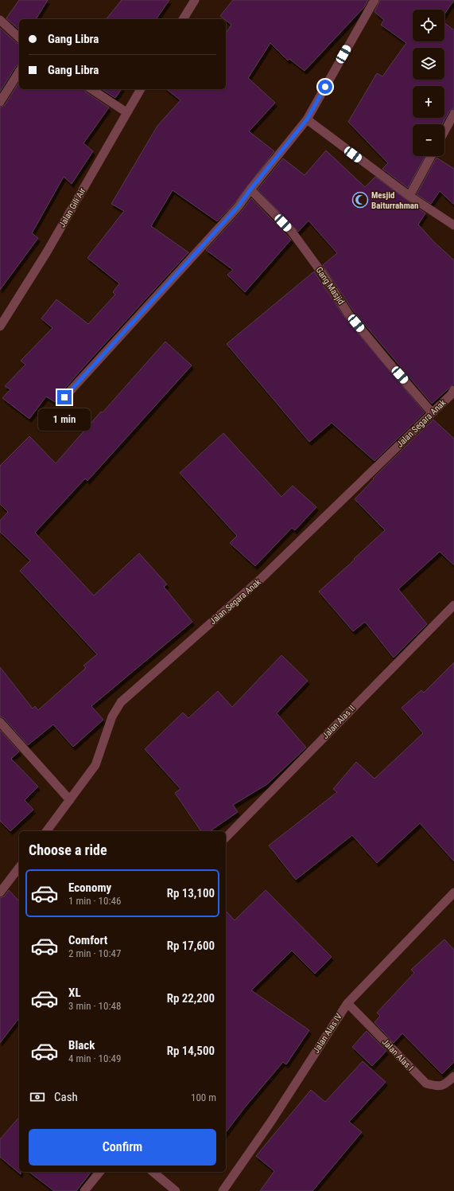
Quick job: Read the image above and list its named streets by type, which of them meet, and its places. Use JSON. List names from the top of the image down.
{
  "streets": {
    "street": [
      "Jalan Gili Air",
      "Gang Masjid",
      "Jalan Segara Anak",
      "Jalan Alas II",
      "Jalan Alas IV",
      "Jalan Alas I"
    ]
  },
  "crossings": [
    ["Gang Masjid", "Jalan Segara Anak"],
    ["Jalan Alas IV", "Jalan Alas I"]
  ],
  "places": {
    "mosque": ["Mesjid Baiturrahman"]
  },
  "page": {
    "map_buttons": ["+", "−"],
    "banner": ["Gang Libra", "Gang Libra"],
    "bubble": "1 min",
    "heading": "Choose a ride",
    "list": [
      {
        "name": "Economy",
        "note": "1 min · 10:46",
        "value": "Rp 13,100"
      },
      {
        "name": "Comfort",
        "note": "2 min · 10:47",
        "value": "Rp 17,600"
      },
      {
        "name": "XL",
        "note": "3 min · 10:48",
        "value": "Rp 22,200"
      },
      {
        "name": "Black",
        "note": "4 min · 10:49",
        "value": "Rp 14,500"
      }
    ],
    "pay": ["Cash", "100 m"],
    "buttons": "Confirm"
  }
}
